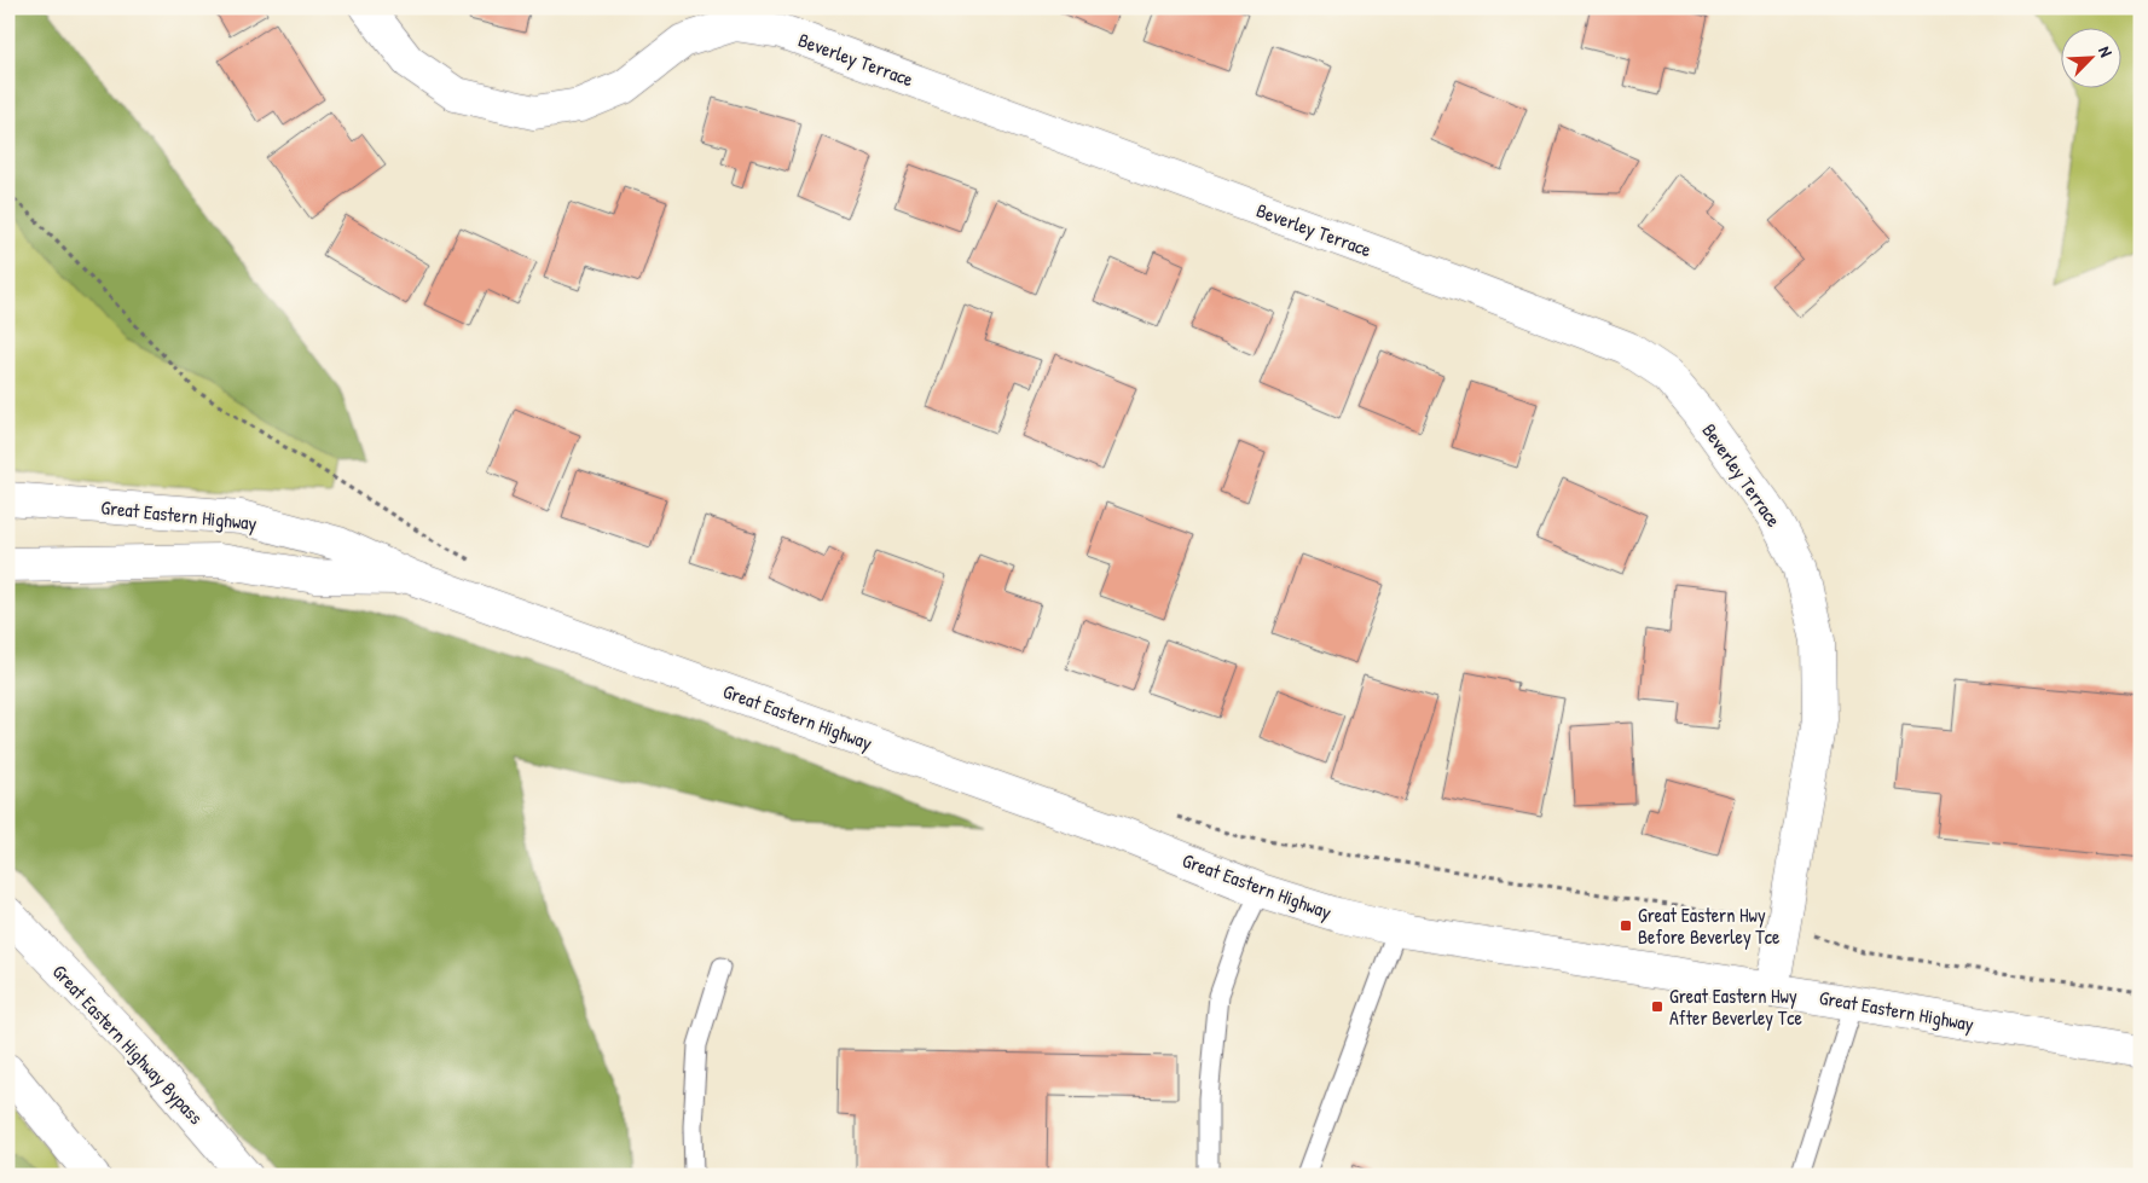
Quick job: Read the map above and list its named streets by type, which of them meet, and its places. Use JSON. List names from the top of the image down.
{
  "streets": {
    "main road": ["Beverley Terrace", "Great Eastern Highway", "Great Eastern Highway Bypass"]
  },
  "crossings": [
    ["Beverley Terrace", "Great Eastern Highway"]
  ],
  "places": {
    "transit": ["Great Eastern Hwy Before Beverley Tce", "Great Eastern Hwy After Beverley Tce"]
  },
  "north": "top right"
}
